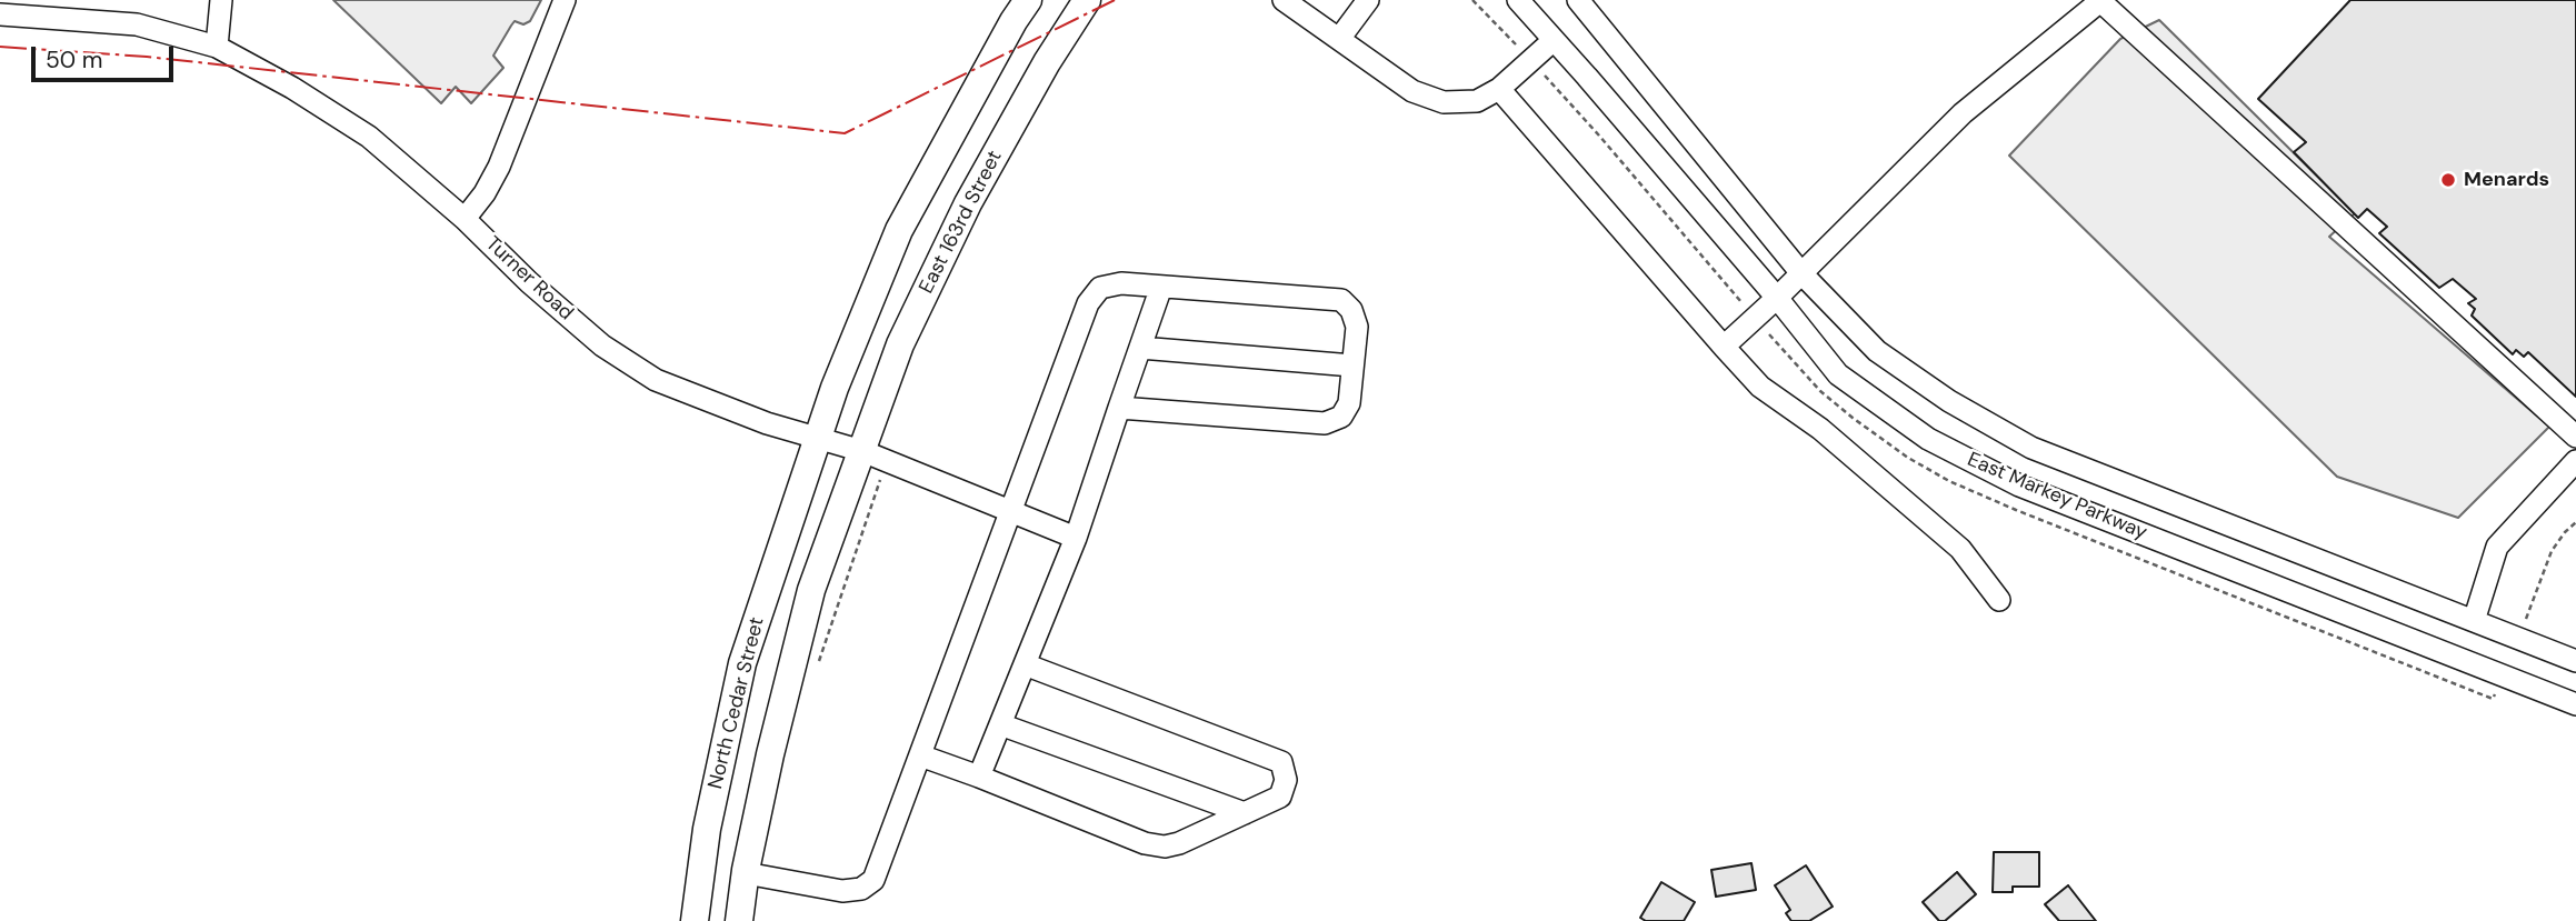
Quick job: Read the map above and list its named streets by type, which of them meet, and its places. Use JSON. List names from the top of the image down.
{
  "streets": {
    "main road": ["East 163rd Street", "North Cedar Street"],
    "street": ["Turner Road", "East Markey Parkway"]
  },
  "crossings": [
    ["East 163rd Street", "Turner Road"],
    ["Turner Road", "North Cedar Street"]
  ],
  "places": ["Menards"],
  "scale_bar": "50 m"
}
